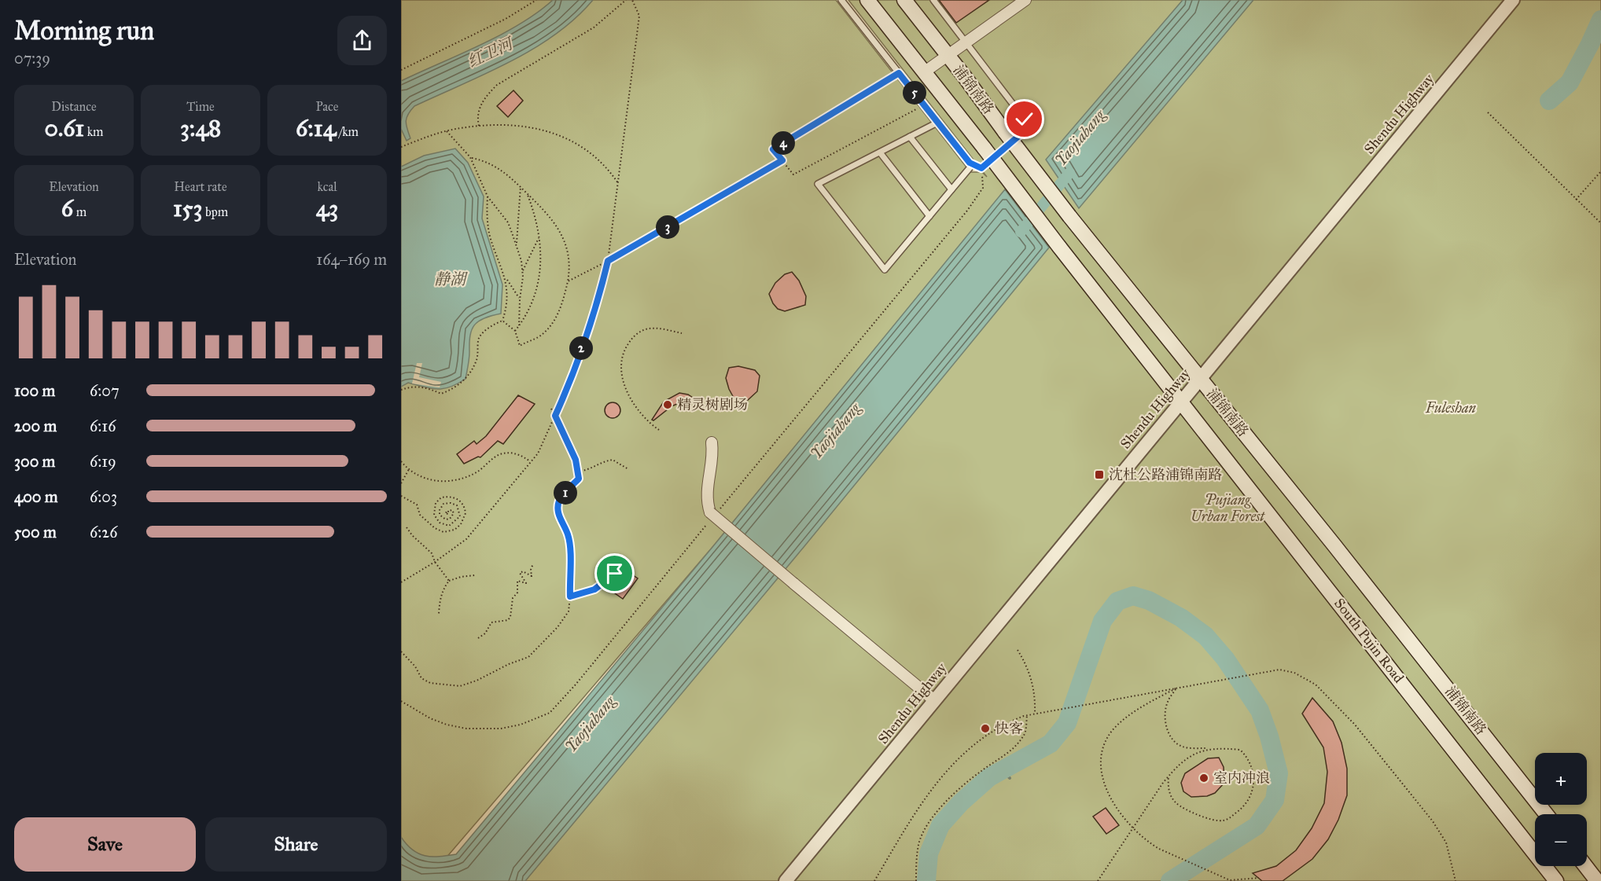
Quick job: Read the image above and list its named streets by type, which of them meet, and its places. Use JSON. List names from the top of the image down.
{
  "streets": {
    "main road": ["浦锦南路", "South Pujin Road"],
    "street": ["Shendu Highway"]
  },
  "crossings": [
    ["浦锦南路", "Shendu Highway"],
    ["Shendu Highway", "South Pujin Road"]
  ],
  "water": ["红卫河", "Yaojiabang", "静湖"],
  "parks": ["Fuleshan", "Pujiang Urban Forest"],
  "places": {
    "other": ["精灵树剧场", "快客", "室内冲浪"],
    "transit": ["沈杜公路浦锦南路"]
  },
  "page": {
    "heading": ["Morning run", "07:39"],
    "stats": [
      ["Distance", "0.61 km"],
      ["Time", "3:48"],
      ["Pace", "6:14 /km"],
      ["Elevation", "6 m"],
      ["Heart rate", "153 bpm"],
      ["kcal", "43"]
    ],
    "pins": [
      "5",
      "4",
      "3",
      "2",
      "1"
    ],
    "chart": ["Elevation", "164–169 m"],
    "list": [
      {
        "name": "100 m",
        "note": "6:07"
      },
      {
        "name": "200 m",
        "note": "6:16"
      },
      {
        "name": "300 m",
        "note": "6:19"
      },
      {
        "name": "400 m",
        "note": "6:03"
      },
      {
        "name": "500 m",
        "note": "6:26"
      }
    ],
    "map_buttons": ["+", "−"],
    "buttons": ["Save", "Share"]
  }
}
